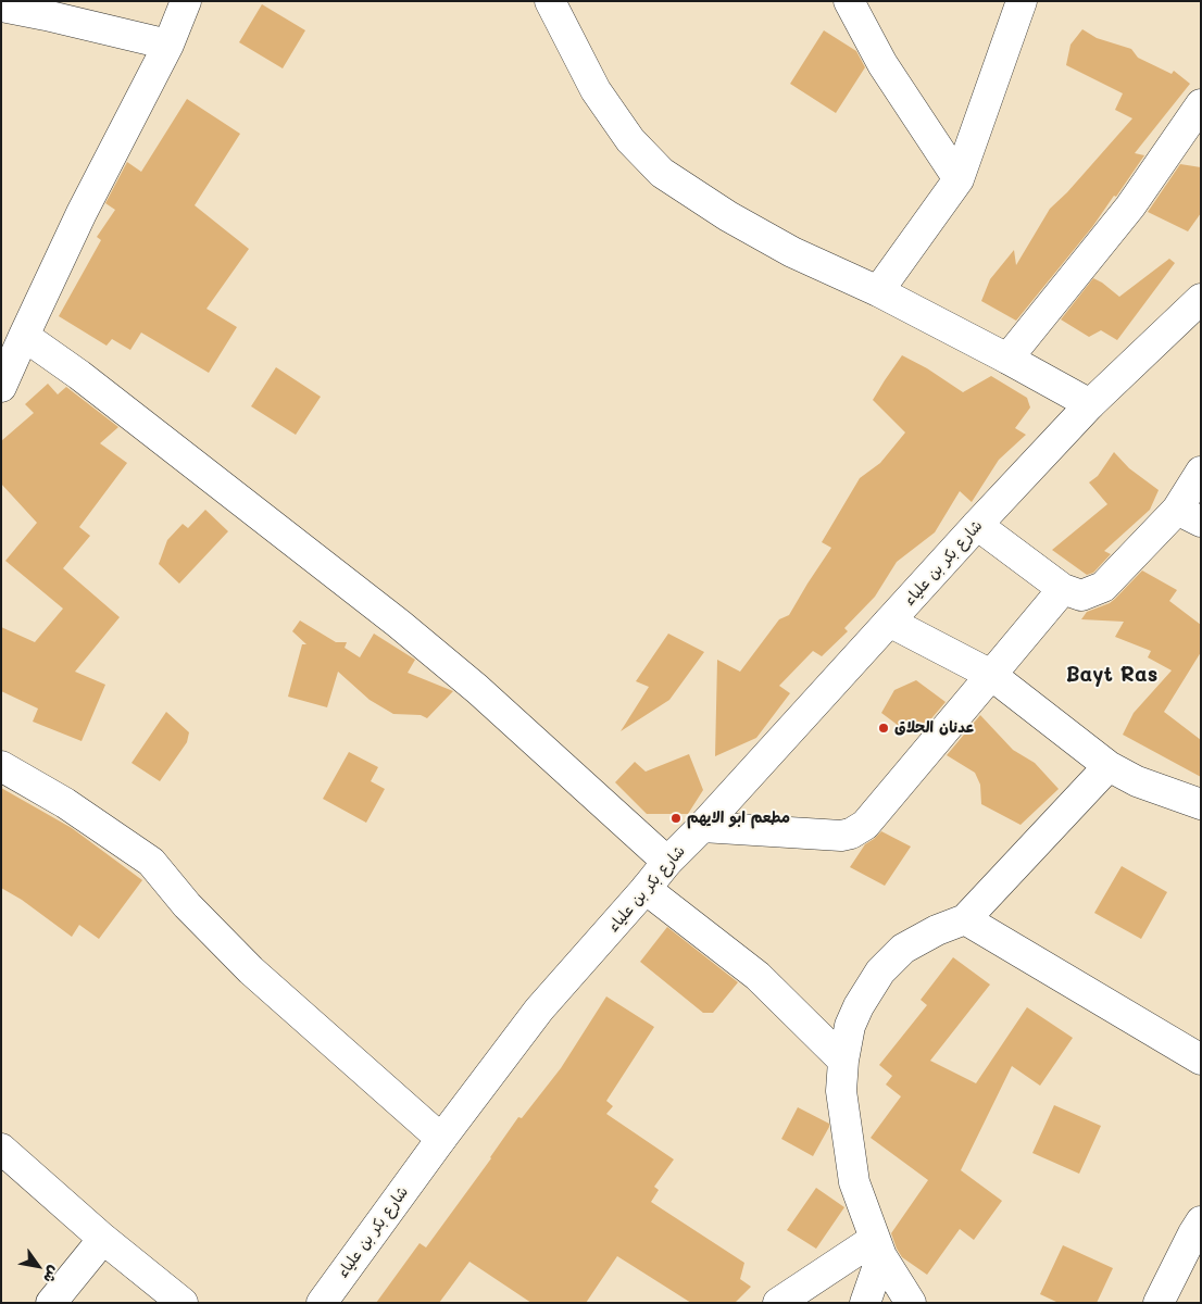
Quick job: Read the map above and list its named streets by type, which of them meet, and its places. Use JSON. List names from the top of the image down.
{
  "streets": {
    "street": ["شارع بكر بن علياء"]
  },
  "districts": ["Bayt Ras"],
  "places": ["عدنان الحلاق", "مطعم ابو الايهم"],
  "north": "bottom right"
}
